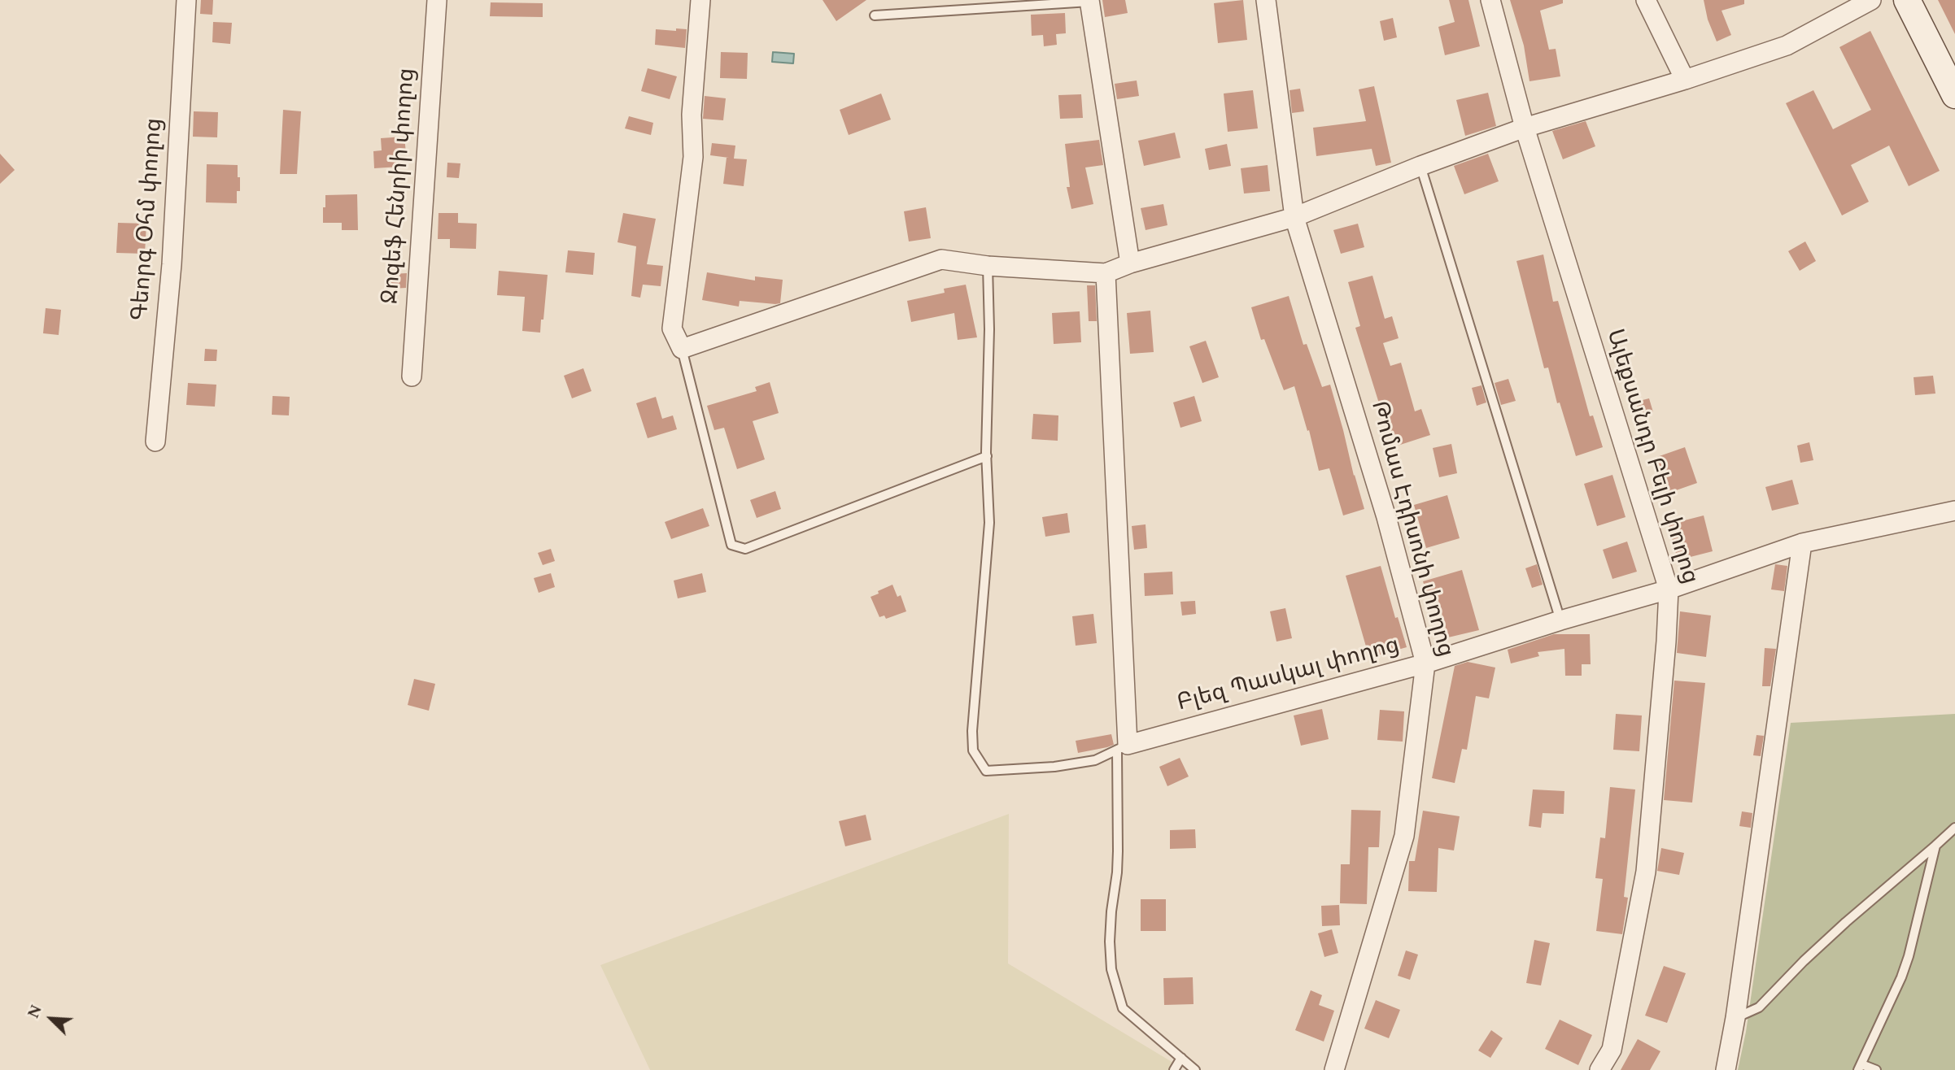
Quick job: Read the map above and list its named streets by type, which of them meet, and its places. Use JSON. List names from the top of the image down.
{
  "streets": {
    "street": [
      "Ջոզեֆ Հենրիի փողոց",
      "Գեորգ Օհմ փողոց",
      "Ալեքսանդր Բելի փողոց",
      "Թոմաս Էդիսոնի փողոց",
      "Բլեզ Պասկալ փողոց"
    ]
  },
  "crossings": [
    ["Ալեքսանդր Բելի փողոց", "Բլեզ Պասկալ փողոց"],
    ["Թոմաս Էդիսոնի փողոց", "Բլեզ Պասկալ փողոց"]
  ],
  "north": "top left"
}
